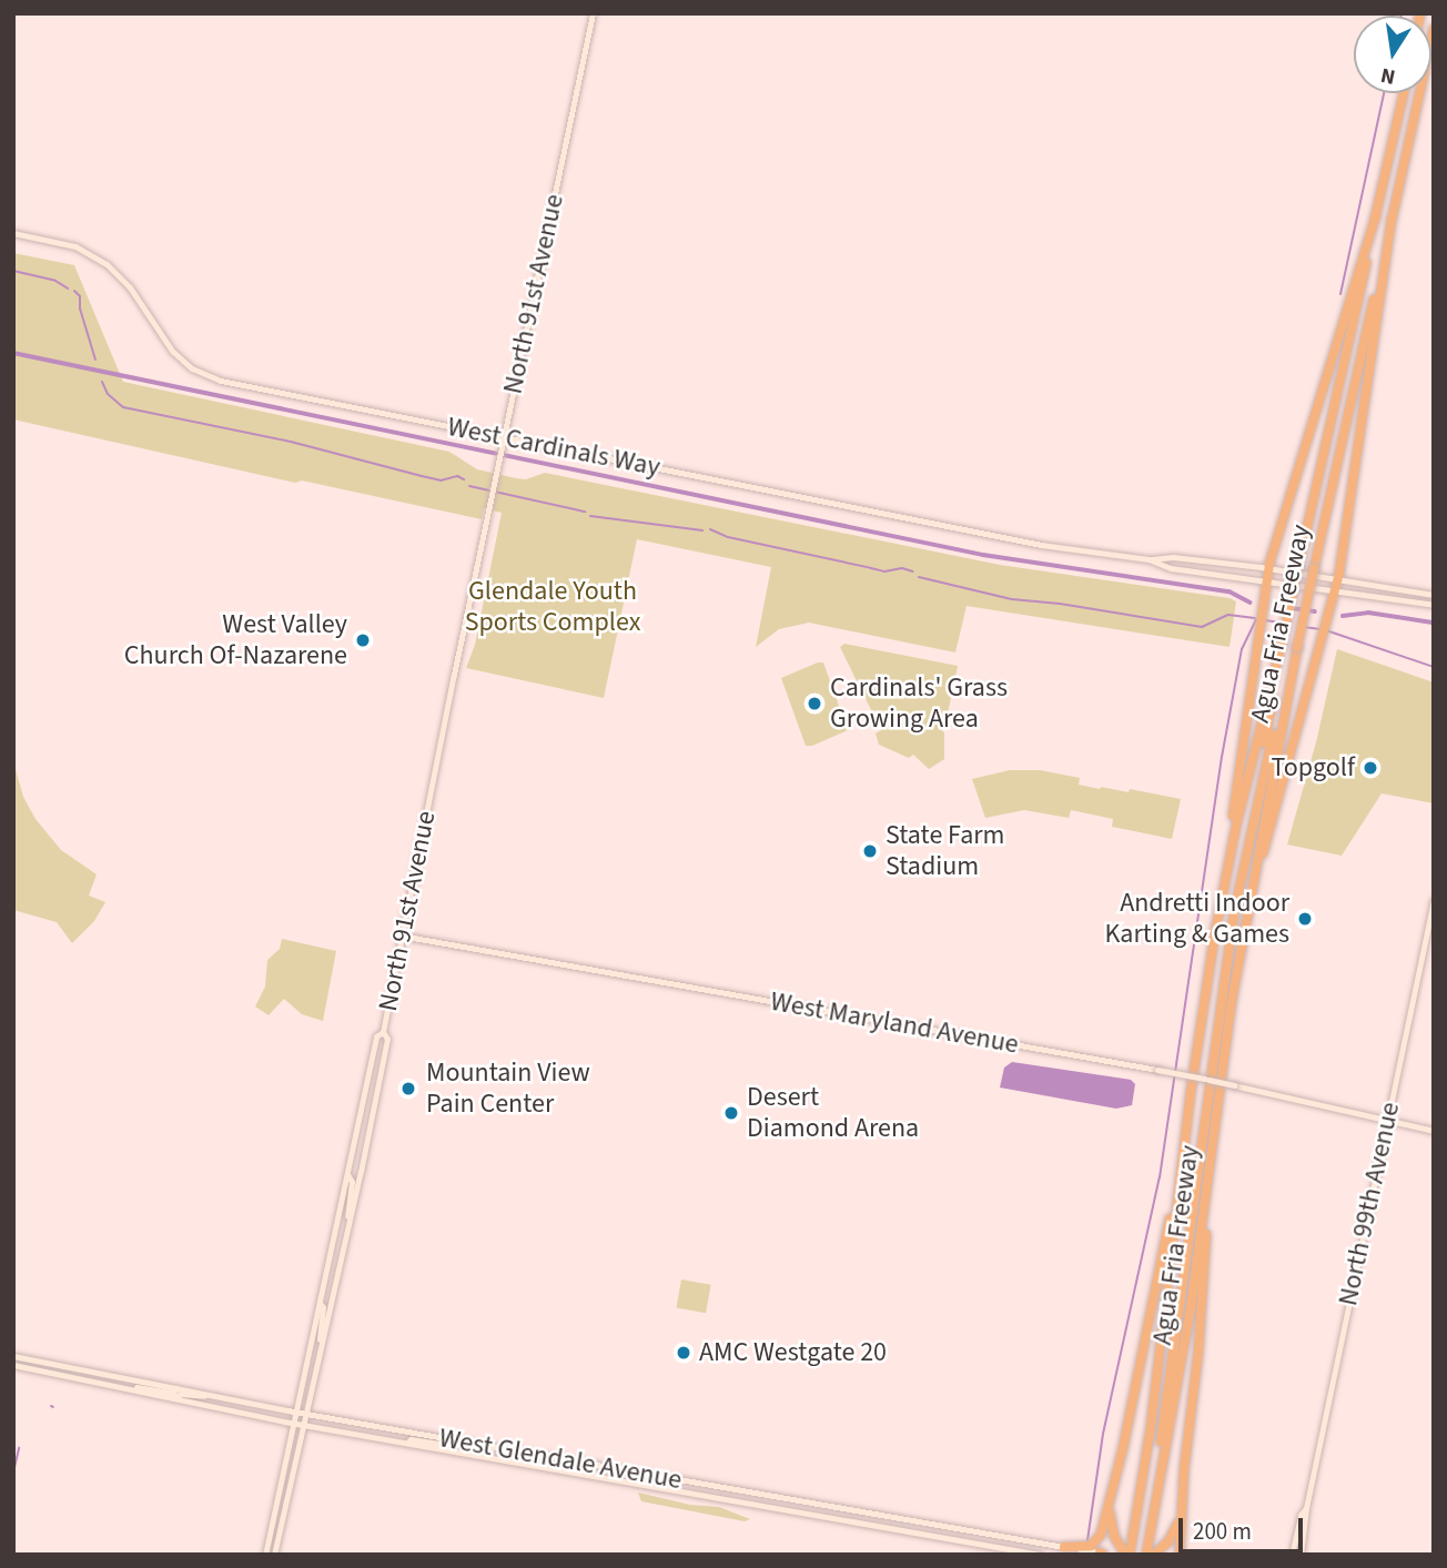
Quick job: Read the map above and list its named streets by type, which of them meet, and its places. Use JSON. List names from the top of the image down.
{
  "streets": {
    "highway": ["Agua Fria Freeway"],
    "main road": [
      "North 91st Avenue",
      "West Cardinals Way",
      "West Maryland Avenue",
      "North 99th Avenue",
      "West Glendale Avenue"
    ]
  },
  "crossings": [
    ["North 91st Avenue", "West Cardinals Way"],
    ["North 91st Avenue", "West Maryland Avenue"],
    ["North 91st Avenue", "West Glendale Avenue"],
    ["West Maryland Avenue", "North 99th Avenue"]
  ],
  "parks": ["Glendale Youth Sports Complex"],
  "places": [
    "West Valley Church Of-Nazarene",
    "Cardinals' Grass Growing Area",
    "Topgolf",
    "State Farm Stadium",
    "Andretti Indoor Karting & Games",
    "Mountain View Pain Center",
    "Desert Diamond Arena",
    "AMC Westgate 20"
  ],
  "scale_bar": "200 m",
  "north": "bottom"
}
